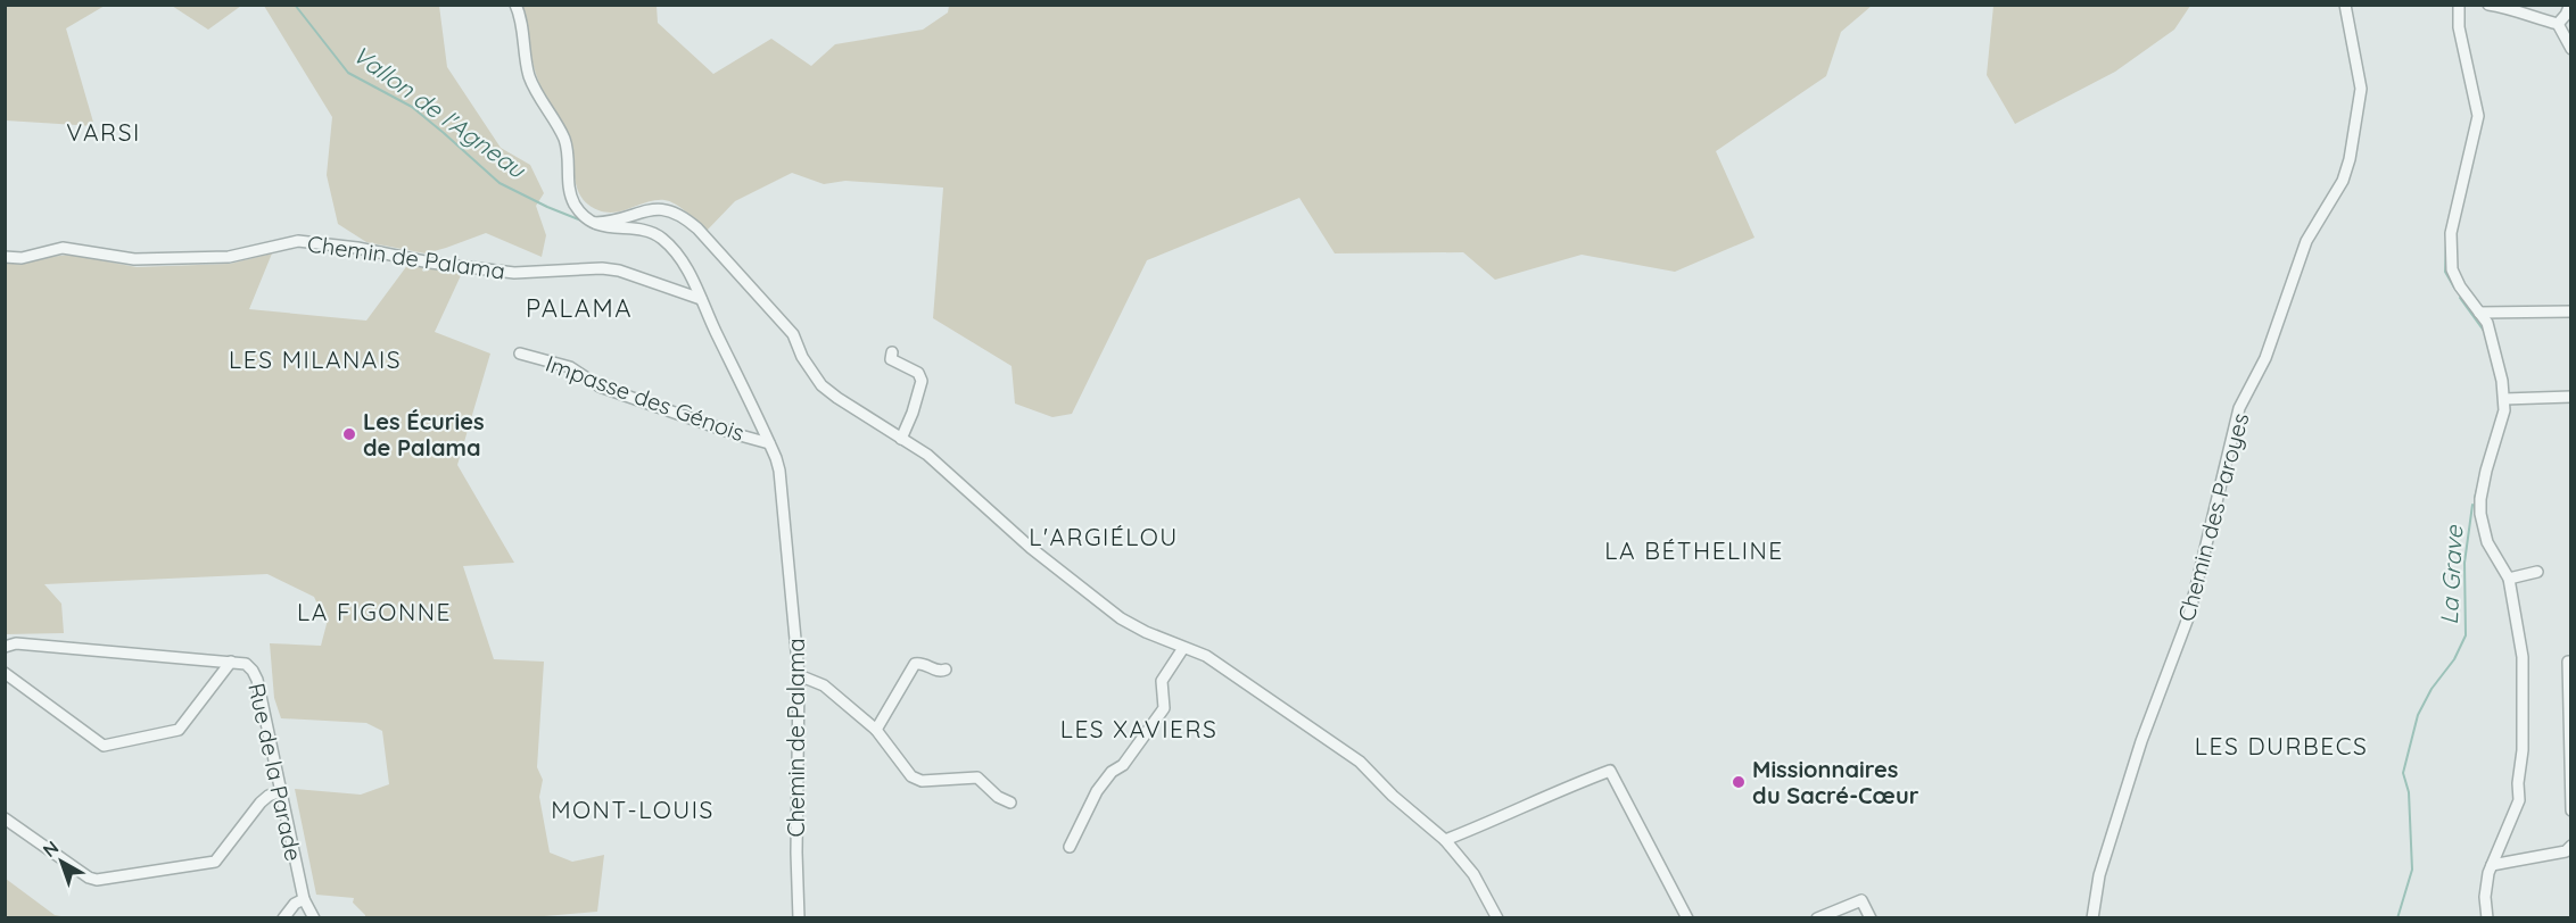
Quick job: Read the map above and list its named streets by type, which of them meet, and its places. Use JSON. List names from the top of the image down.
{
  "streets": {
    "street": [
      "Chemin de Palama",
      "Impasse des Génois",
      "Chemin des Paroyes",
      "Rue de la Parade"
    ]
  },
  "crossings": [
    ["Chemin de Palama", "Impasse des Génois"]
  ],
  "districts": [
    "VARSI",
    "PALAMA",
    "LES MILANAIS",
    "L'ARGIÉLOU",
    "LA BÉTHELINE",
    "LA FIGONNE",
    "LES XAVIERS",
    "LES DURBECS",
    "MONT-LOUIS"
  ],
  "water": ["Vallon de l'Agneau", "La Grave"],
  "places": ["Les Écuries de Palama", "Missionnaires du Sacré-Cœur"],
  "north": "top left"
}
